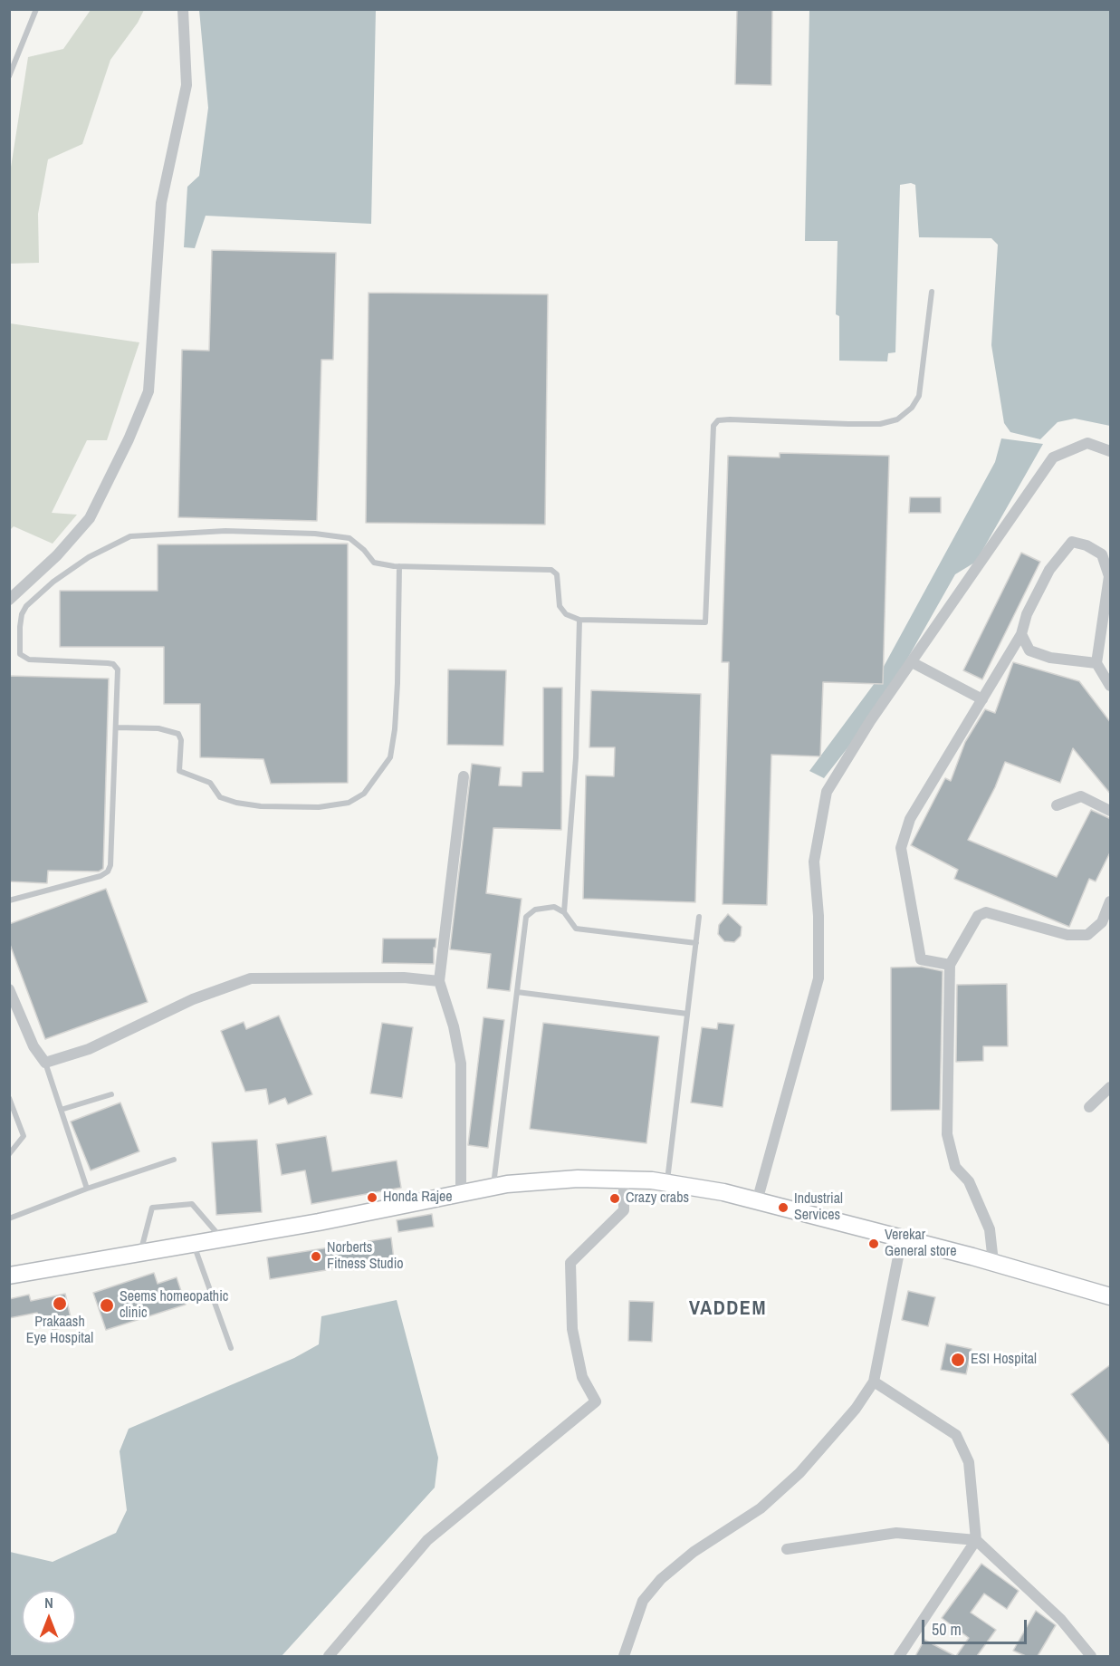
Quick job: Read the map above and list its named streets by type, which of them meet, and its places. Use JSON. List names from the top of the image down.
{
  "districts": ["VADDEM"],
  "places": [
    "Honda Rajee",
    "Crazy crabs",
    "Industrial Services",
    "Verekar General store",
    "Norberts Fitness Studio",
    "Prakaash Eye Hospital",
    "Seems homeopathic clinic",
    "ESI Hospital"
  ],
  "scale_bar": "50 m",
  "north": "top"
}
